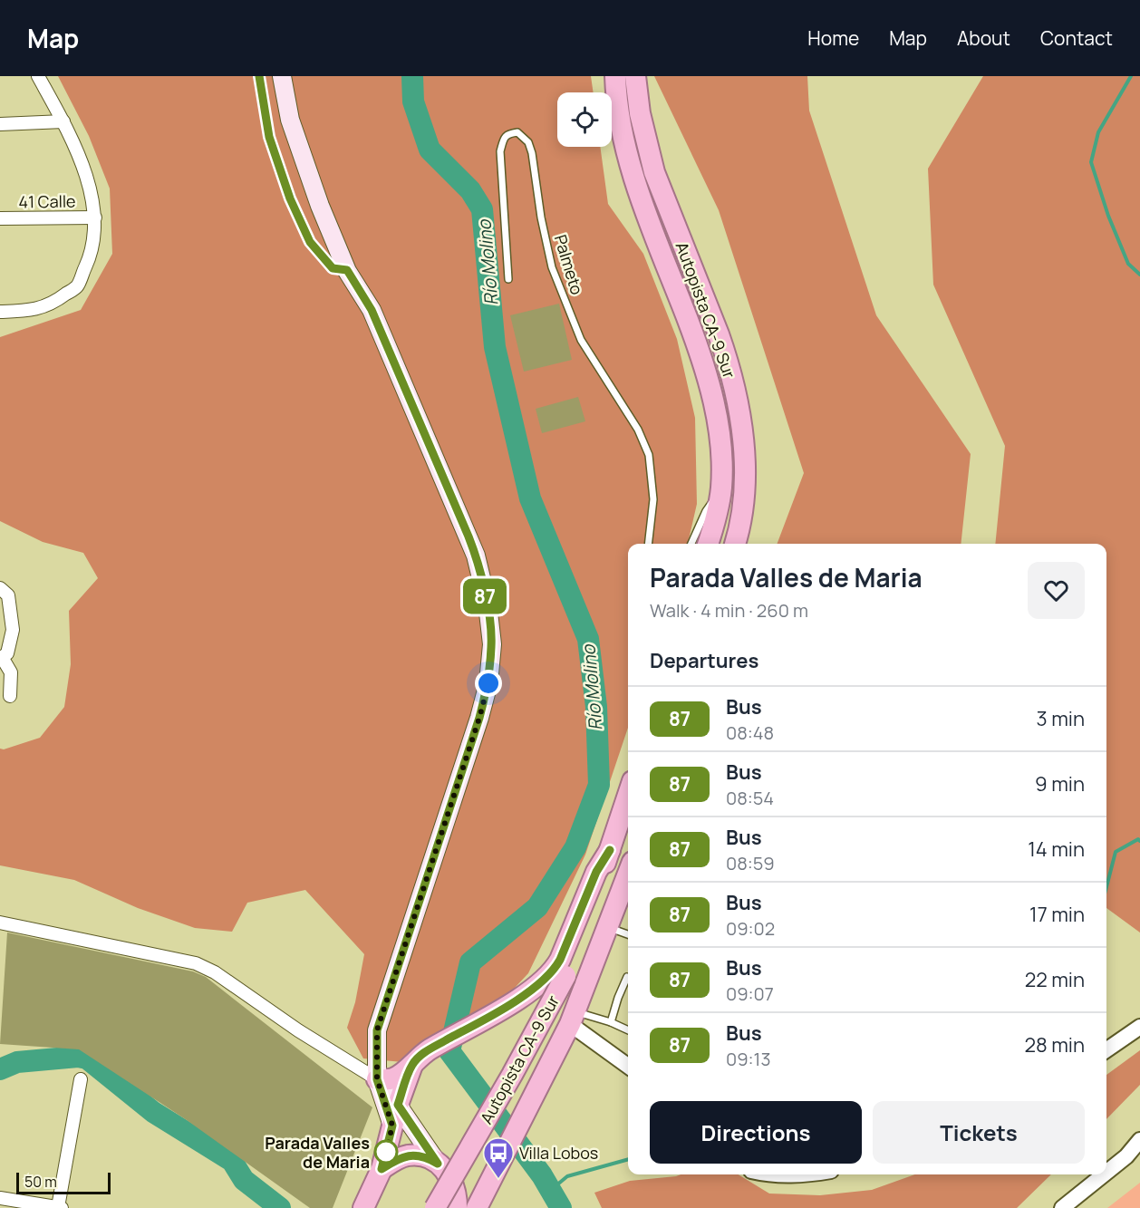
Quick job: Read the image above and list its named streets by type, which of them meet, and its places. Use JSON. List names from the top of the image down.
{
  "streets": {
    "highway": ["Autopista CA-9 Sur"],
    "street": ["41 Calle"],
    "lane": ["Palmeto"]
  },
  "water": ["Río Molino"],
  "places": {
    "other": ["Parada Valles de Maria"],
    "bus stop": ["Villa Lobos"]
  },
  "lines": ["bus line 87"],
  "scale_bar": "50 m",
  "page": {
    "header": "Map",
    "nav": [
      "Home",
      "Map",
      "About",
      "Contact"
    ],
    "on_map": "87",
    "heading": [
      ["Parada Valles de Maria", "Walk · 4 min · 260 m"],
      "Departures"
    ],
    "list": [
      {
        "mark": "87",
        "name": "Bus",
        "note": "08:48",
        "value": "3 min"
      },
      {
        "mark": "87",
        "name": "Bus",
        "note": "08:54",
        "value": "9 min"
      },
      {
        "mark": "87",
        "name": "Bus",
        "note": "08:59",
        "value": "14 min"
      },
      {
        "mark": "87",
        "name": "Bus",
        "note": "09:02",
        "value": "17 min"
      },
      {
        "mark": "87",
        "name": "Bus",
        "note": "09:07",
        "value": "22 min"
      },
      {
        "mark": "87",
        "name": "Bus",
        "note": "09:13",
        "value": "28 min"
      }
    ],
    "buttons": ["Directions", "Tickets"],
    "scale": "50 m"
  }
}
